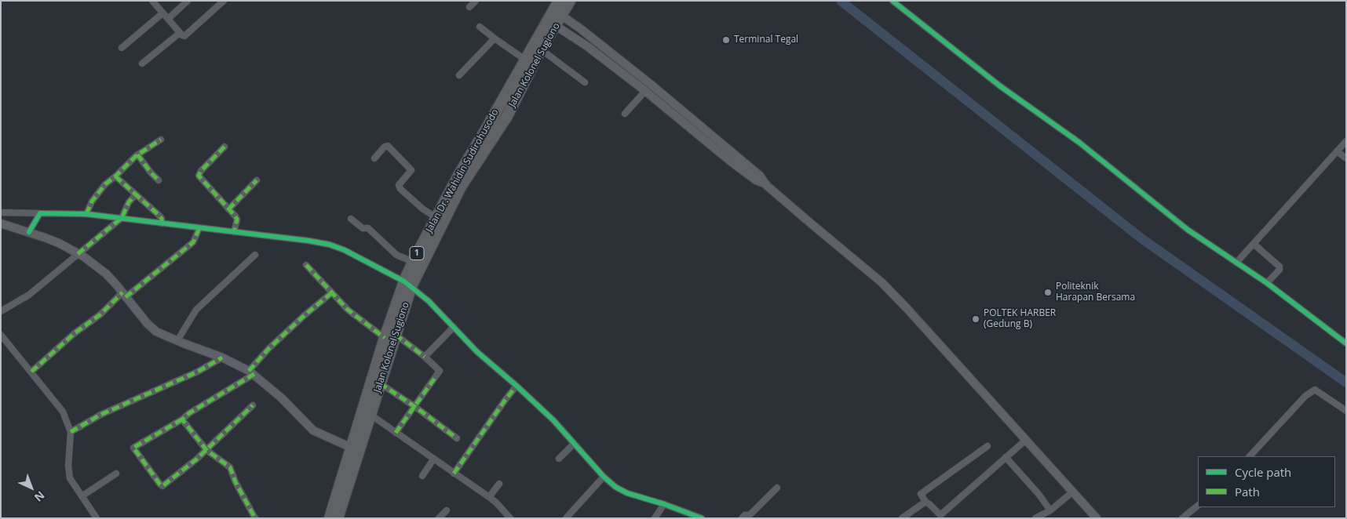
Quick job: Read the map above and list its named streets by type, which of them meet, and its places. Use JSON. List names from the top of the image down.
{
  "streets": {
    "highway": ["Jalan Kolonel Sugiono", "Jalan Dr. Wahidin Sudirohusodo", "1"]
  },
  "crossings": [
    ["Jalan Kolonel Sugiono", "Jalan Dr. Wahidin Sudirohusodo"]
  ],
  "places": ["Terminal Tegal", "Politeknik Harapan Bersama", "POLTEK HARBER (Gedung B)"],
  "legend": ["Cycle path", "Path"],
  "north": "bottom right"
}
